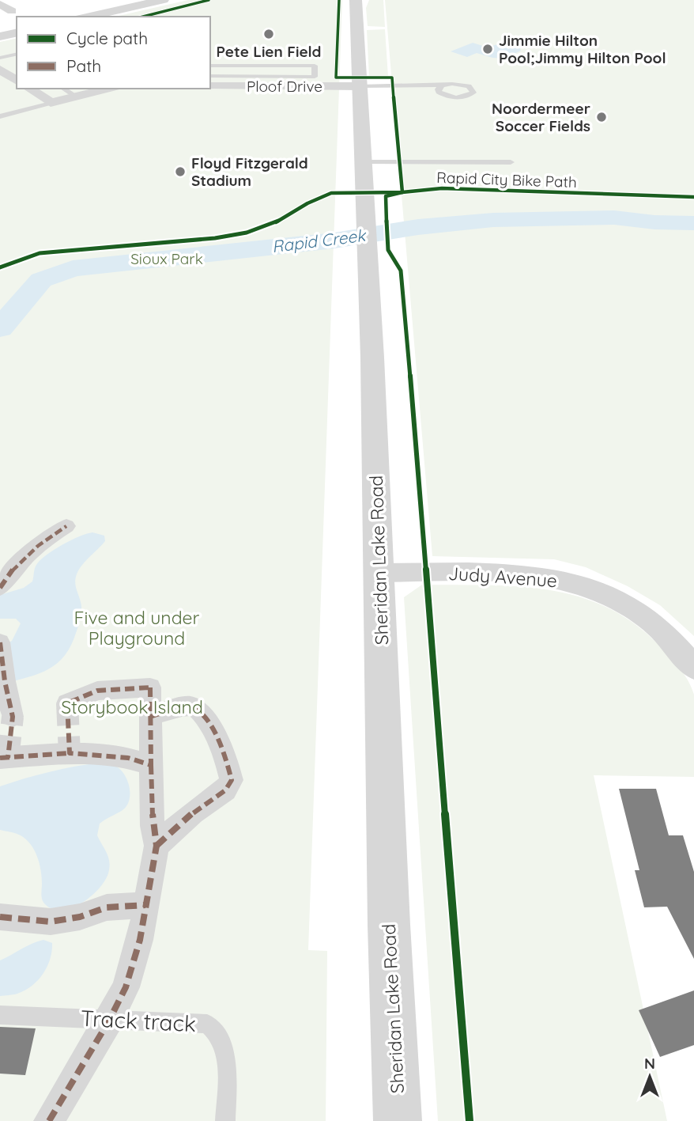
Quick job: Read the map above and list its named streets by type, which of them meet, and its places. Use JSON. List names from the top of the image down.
{
  "streets": {
    "street": ["Ploof Drive", "Sheridan Lake Road", "Judy Avenue"],
    "lane": ["Track track"],
    "cycle path": ["Rapid City Bike Path"]
  },
  "crossings": [
    ["Ploof Drive", "Sheridan Lake Road"],
    ["Sheridan Lake Road", "Judy Avenue"]
  ],
  "water": ["Rapid Creek"],
  "parks": ["Sioux Park", "Five and under Playground", "Storybook Island"],
  "places": [
    "Pete Lien Field",
    "Jimmie Hilton Pool;Jimmy Hilton Pool",
    "Noordermeer Soccer Fields",
    "Floyd Fitzgerald Stadium"
  ],
  "legend": ["Cycle path", "Path"],
  "north": "top"
}
